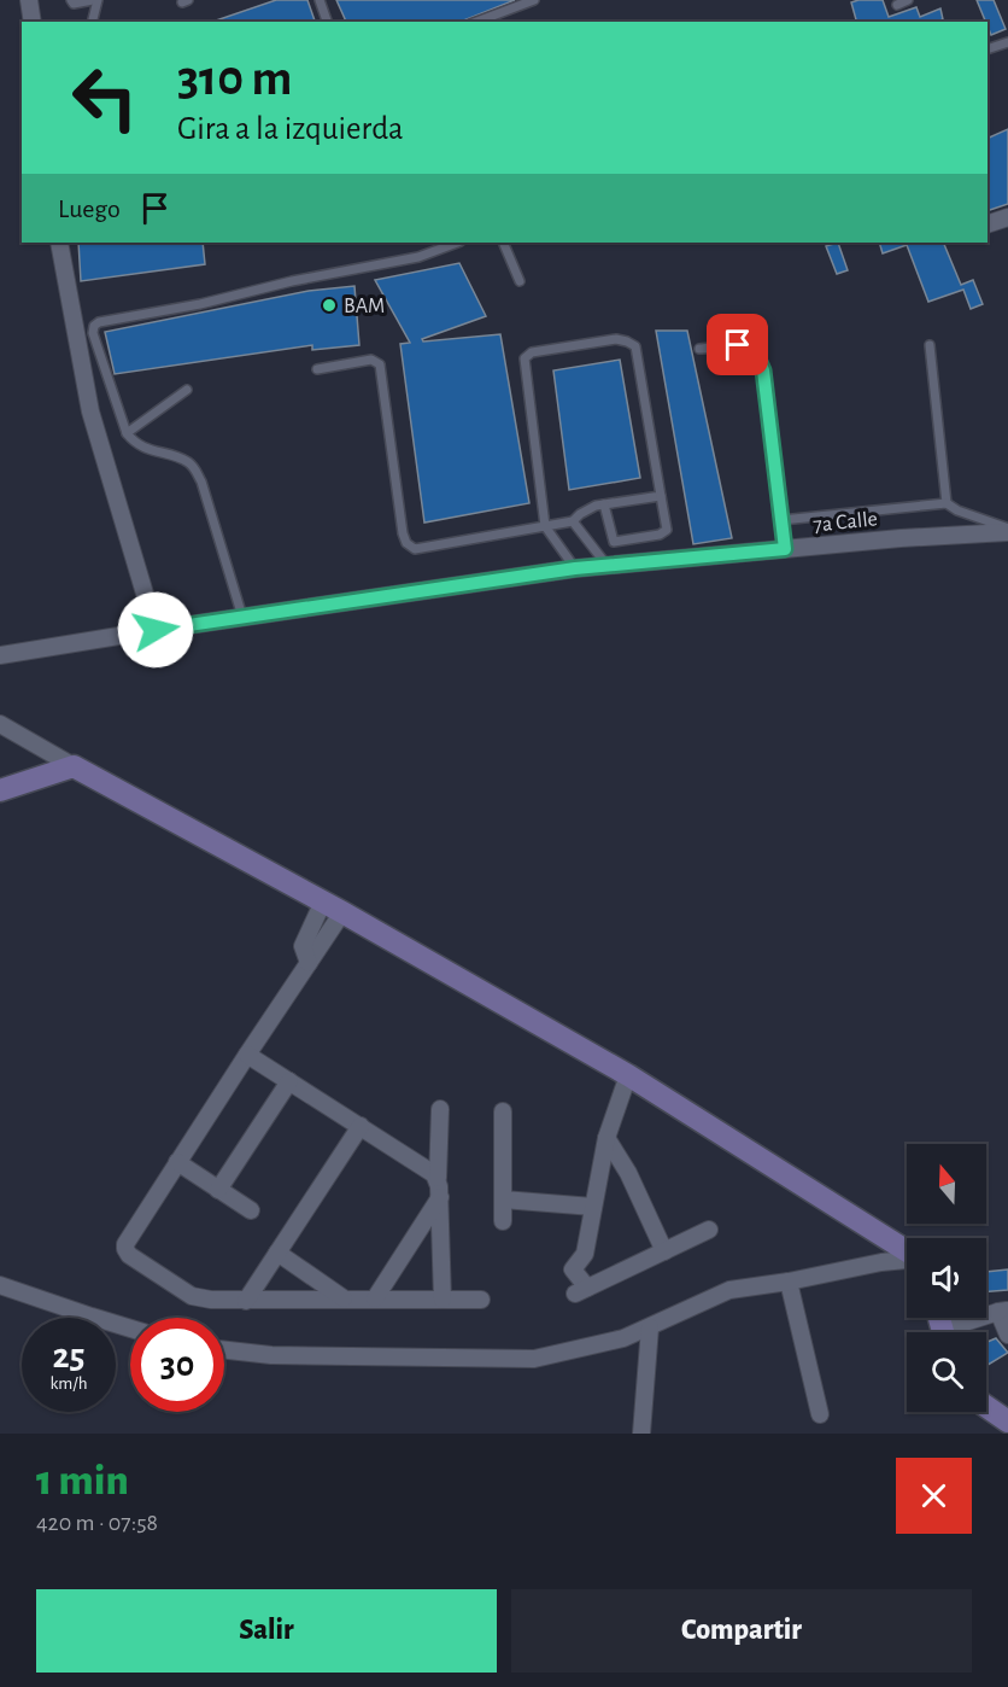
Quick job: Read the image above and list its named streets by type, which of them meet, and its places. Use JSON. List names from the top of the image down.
{
  "streets": {
    "street": ["7a Calle"]
  },
  "places": ["BAM"],
  "north": "top",
  "page": {
    "turn": ["310 m", "Gira a la izquierda"],
    "then": "Luego",
    "speed": "25 km/h",
    "limit": "30",
    "heading": ["1 min", "420 m · 07:58"],
    "buttons": ["Salir", "Compartir"]
  }
}
